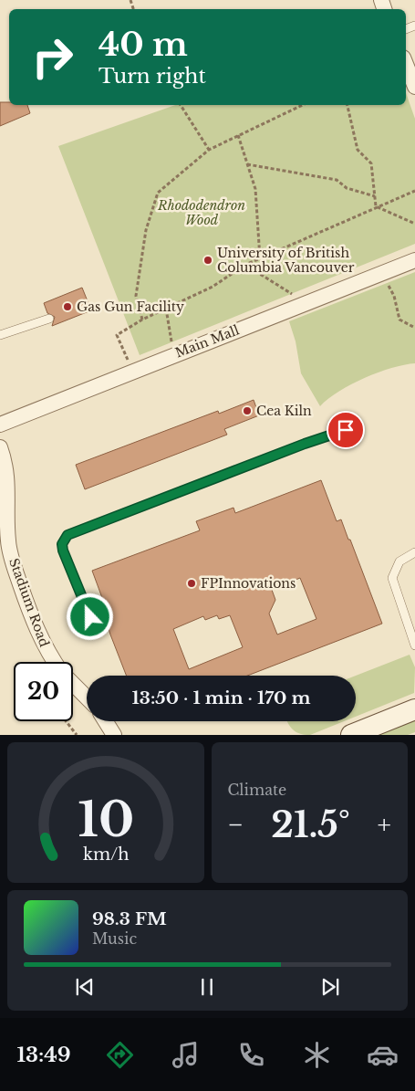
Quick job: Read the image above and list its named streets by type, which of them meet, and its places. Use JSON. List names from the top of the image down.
{
  "streets": {
    "street": ["Main Mall", "Stadium Road"]
  },
  "parks": ["Rhododendron Wood"],
  "places": [
    "University of British Columbia Vancouver",
    "Gas Gun Facility",
    "Cea Kiln",
    "FPInnovations"
  ],
  "page": {
    "turn": ["40 m", "Turn right"],
    "limit": "20",
    "trip": "13:50 · 1 min · 170 m",
    "tile": "Climate",
    "heat": ["−", "21.5°", "+"],
    "song": ["98.3 FM", "Music"],
    "tabs": "13:49",
    "gauge": ["10", "km/h"]
  }
}
